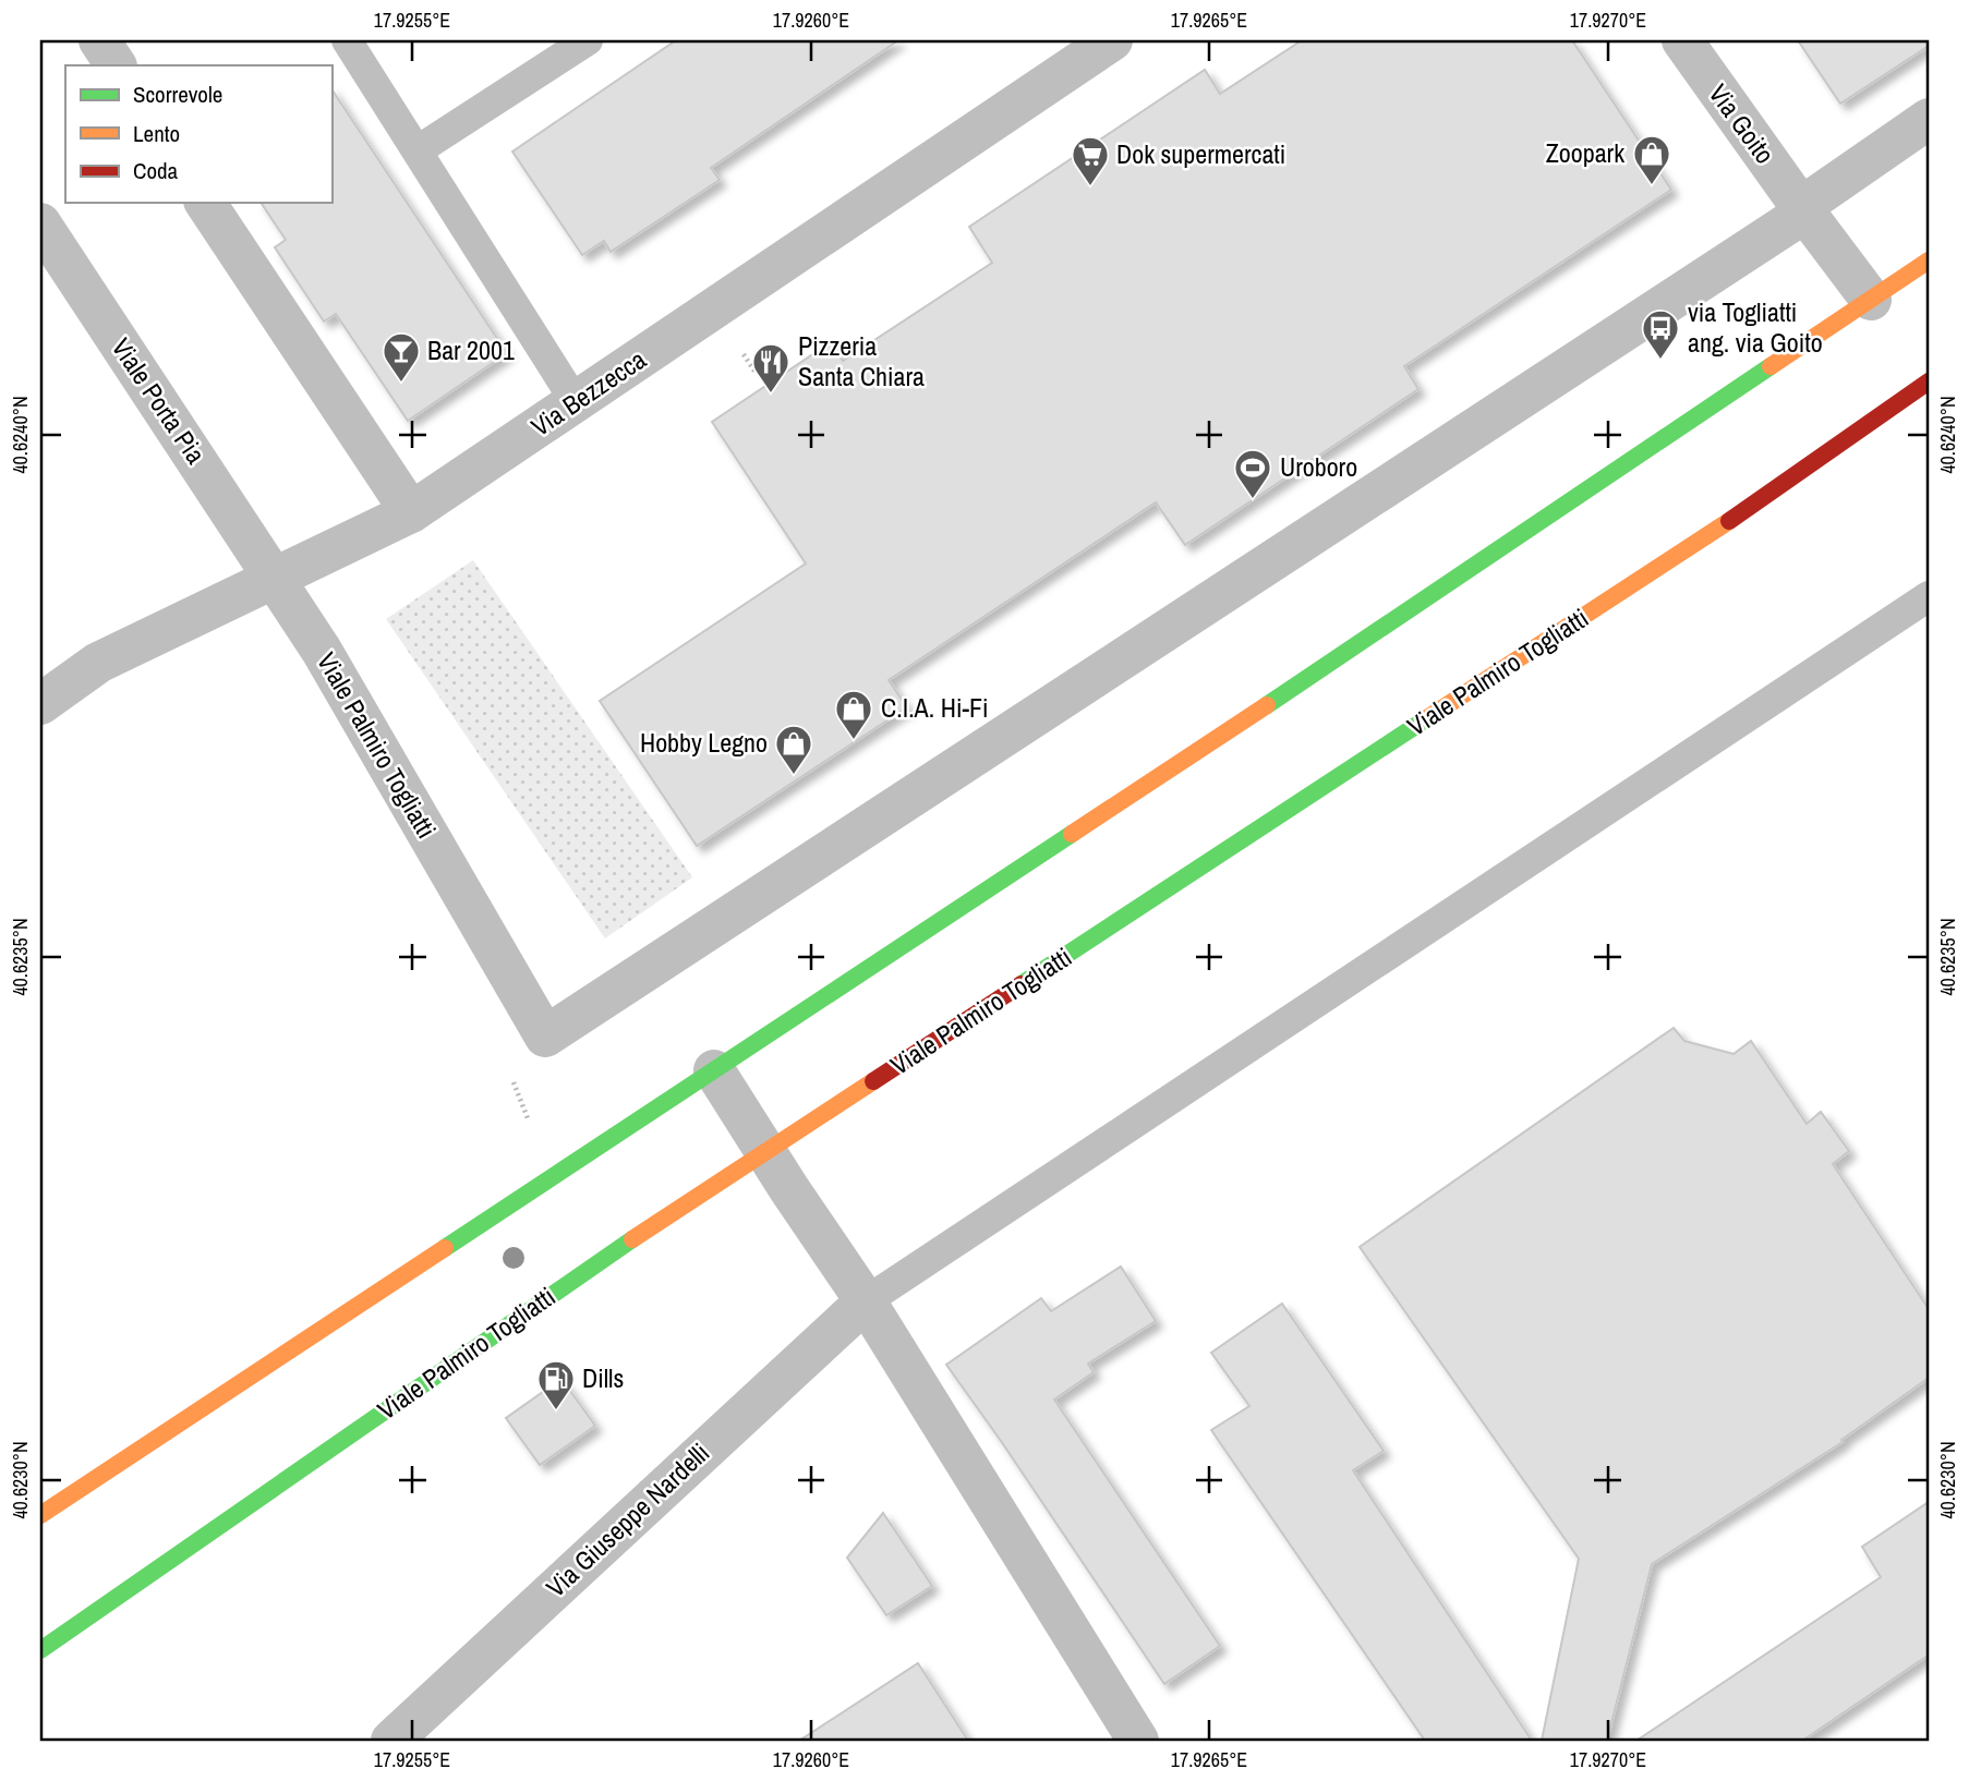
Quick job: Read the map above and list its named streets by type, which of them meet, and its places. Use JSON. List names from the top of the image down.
{
  "streets": {
    "street": [
      "Via Goito",
      "Via Bezzecca",
      "Viale Porta Pia",
      "Viale Palmiro Togliatti",
      "Via Giuseppe Nardelli"
    ]
  },
  "crossings": [
    ["Via Goito", "Viale Palmiro Togliatti"],
    ["Via Bezzecca", "Viale Porta Pia"],
    ["Via Bezzecca", "Viale Palmiro Togliatti"],
    ["Viale Porta Pia", "Viale Palmiro Togliatti"]
  ],
  "places": {
    "shop": ["Zoopark", "C.I.A. Hi-Fi", "Hobby Legno"],
    "supermarket": ["Dok supermercati"],
    "bus stop": ["via Togliatti ang. via Goito"],
    "bar": ["Bar 2001"],
    "restaurant": ["Pizzeria Santa Chiara"],
    "sports": ["Uroboro"],
    "fuel station": ["Dills"]
  },
  "legend": ["Scorrevole", "Lento", "Coda"],
  "coordinates": [
    "17.9255°E",
    "17.9260°E",
    "17.9265°E",
    "17.9270°E",
    "40.6240°N",
    "40.6235°N",
    "40.6230°N"
  ]
}
